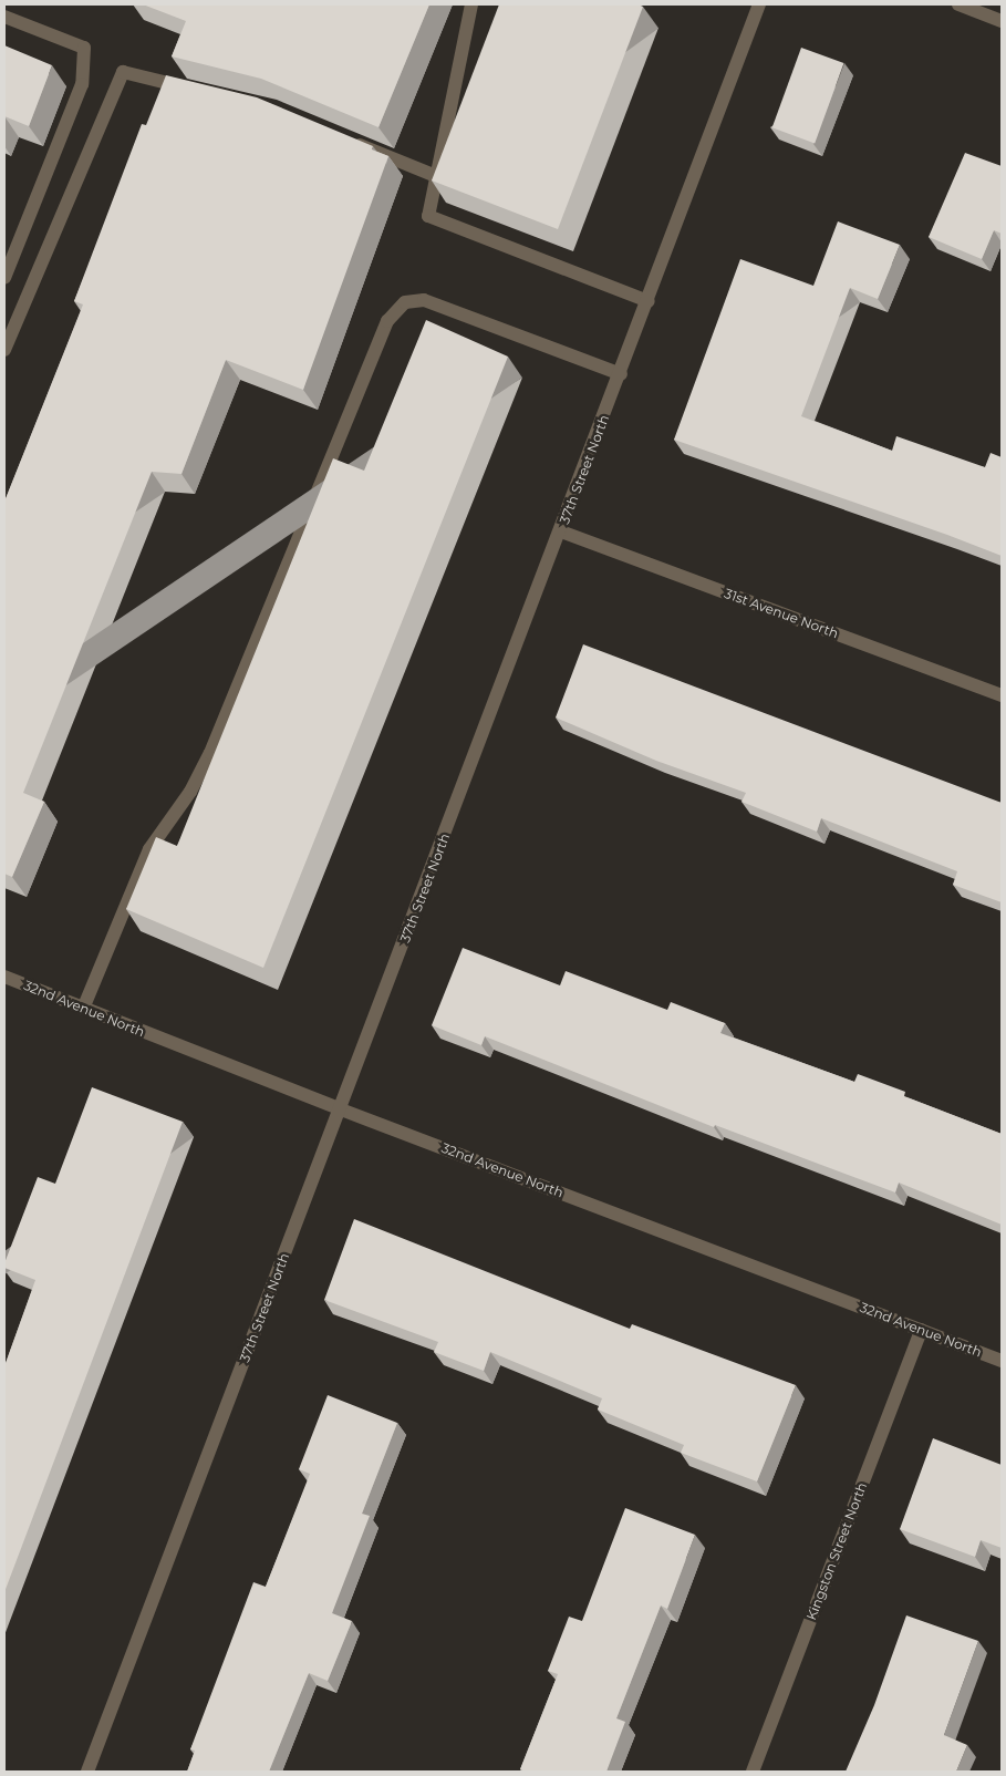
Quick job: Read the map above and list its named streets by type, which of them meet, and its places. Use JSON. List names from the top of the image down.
{
  "streets": {
    "street": [
      "37th Street North",
      "31st Avenue North",
      "32nd Avenue North",
      "Kingston Street North"
    ]
  },
  "crossings": [
    ["37th Street North", "31st Avenue North"],
    ["37th Street North", "32nd Avenue North"],
    ["32nd Avenue North", "Kingston Street North"]
  ]
}
